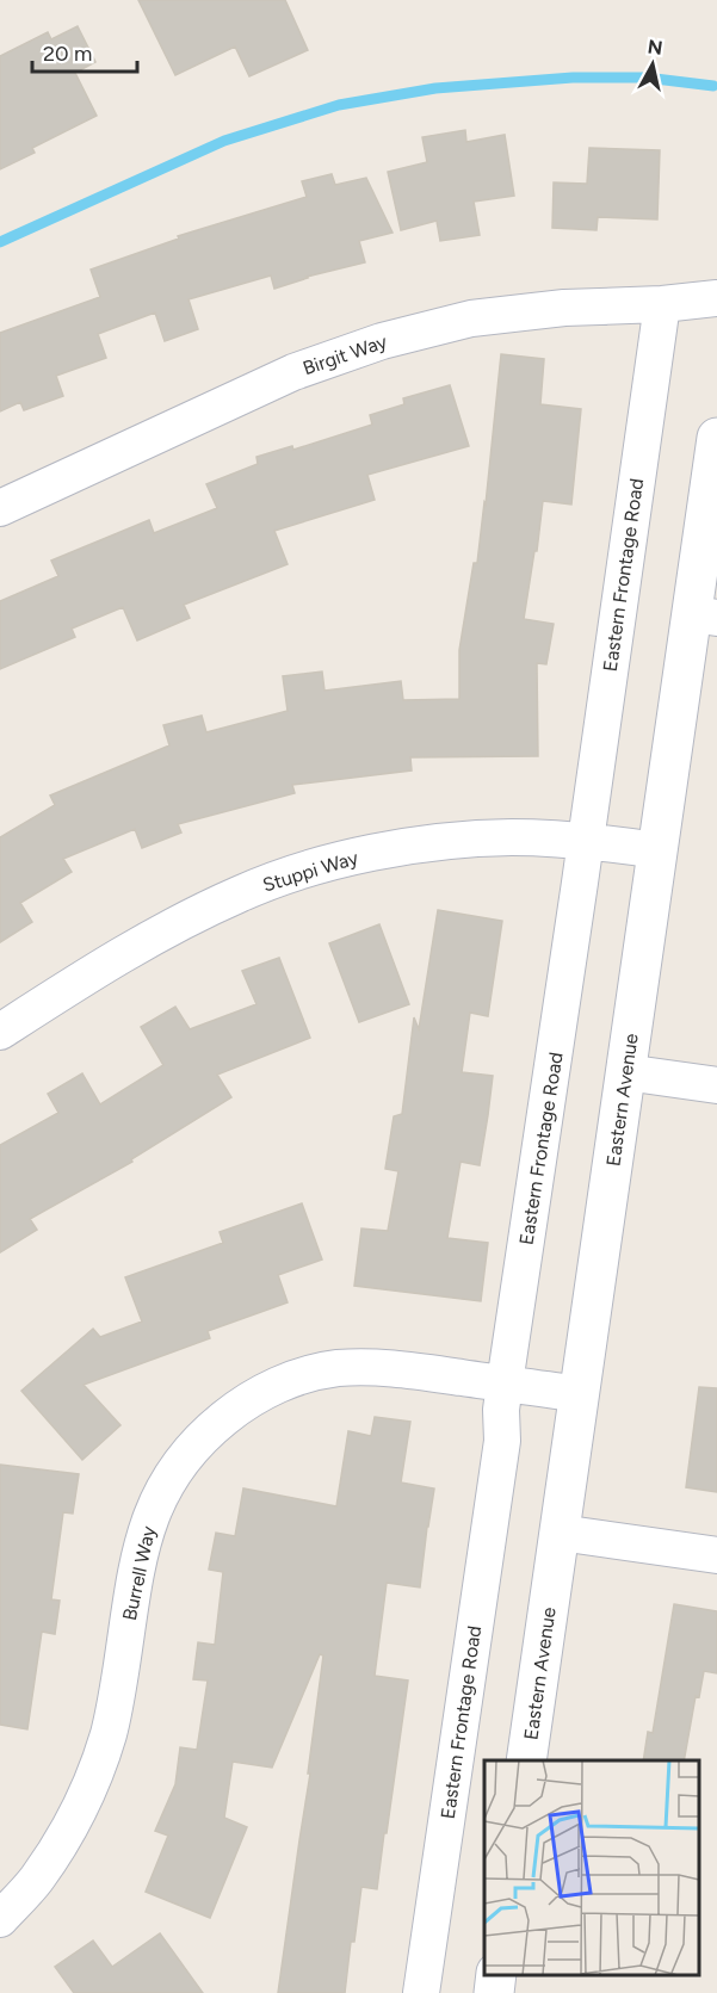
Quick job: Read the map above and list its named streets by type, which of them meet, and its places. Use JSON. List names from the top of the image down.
{
  "streets": {
    "main road": ["Eastern Avenue"],
    "street": [
      "Birgit Way",
      "Eastern Frontage Road",
      "Stuppi Way",
      "Burrell Way"
    ]
  },
  "crossings": [
    ["Birgit Way", "Eastern Frontage Road"],
    ["Eastern Frontage Road", "Stuppi Way"],
    ["Eastern Frontage Road", "Burrell Way"],
    ["Stuppi Way", "Eastern Avenue"],
    ["Eastern Avenue", "Burrell Way"]
  ],
  "scale_bar": "20 m",
  "north": "top"
}
